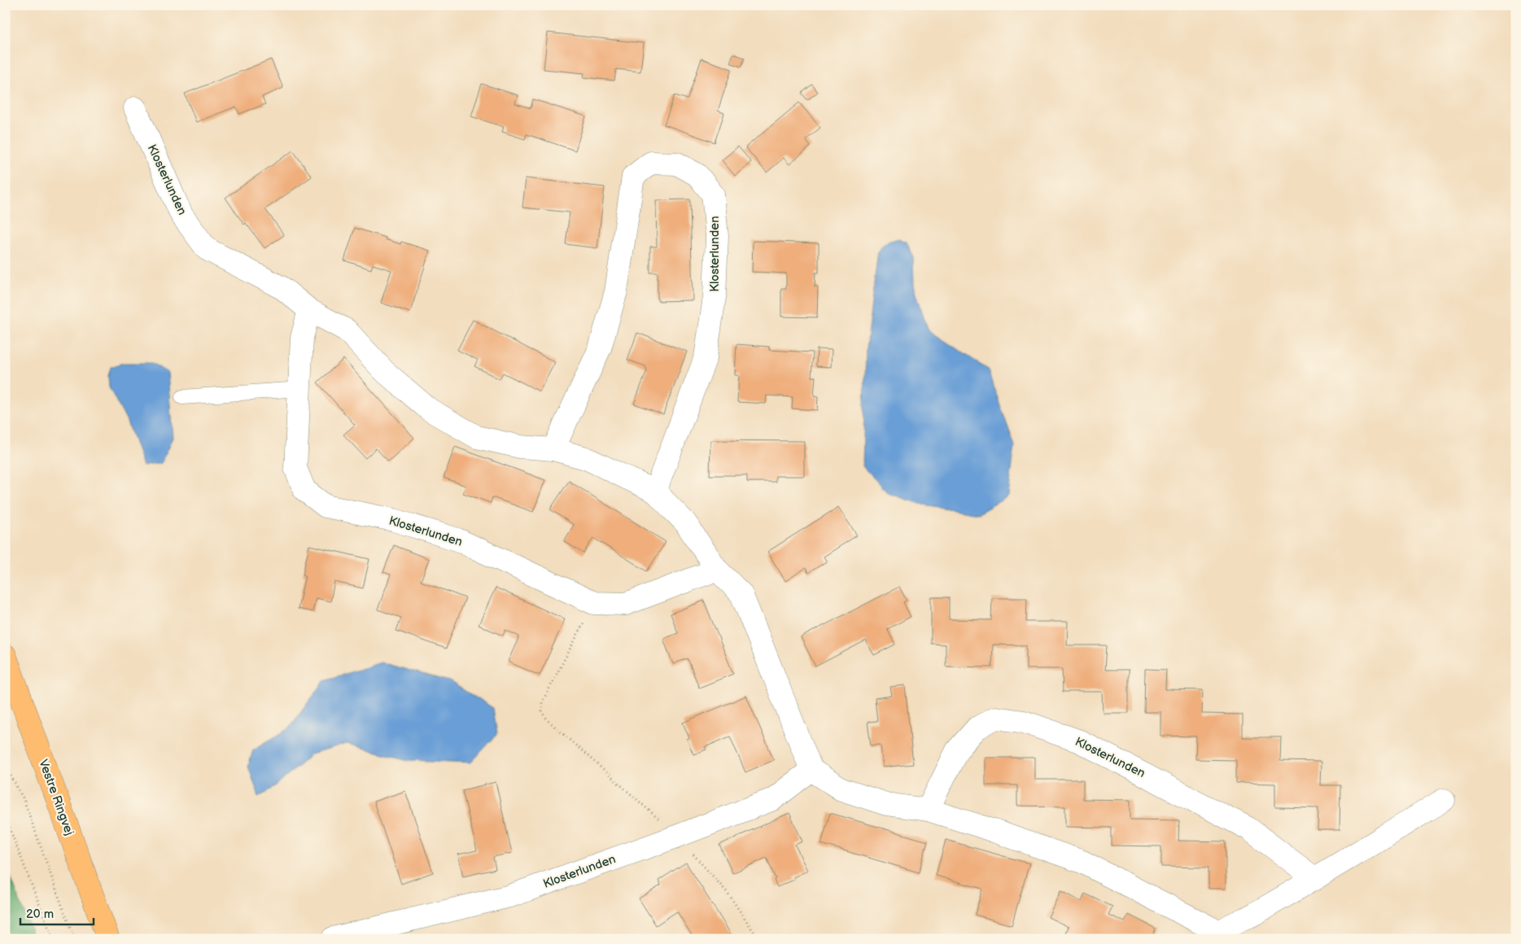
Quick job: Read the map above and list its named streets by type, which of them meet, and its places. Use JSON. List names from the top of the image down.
{
  "streets": {
    "main road": ["Vestre Ringvej"],
    "street": ["Klosterlunden"]
  },
  "scale_bar": "20 m"
}
